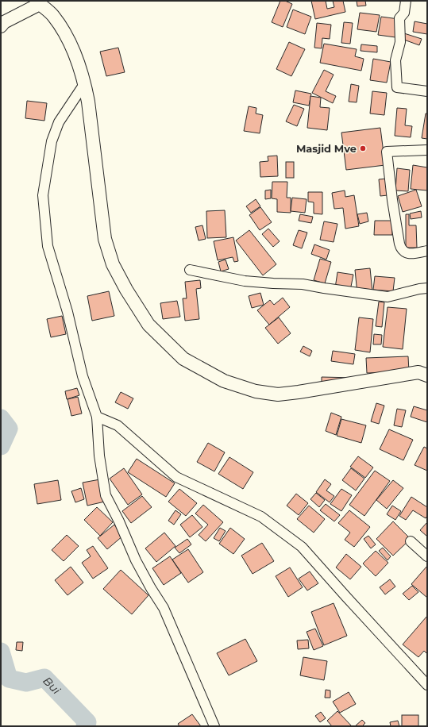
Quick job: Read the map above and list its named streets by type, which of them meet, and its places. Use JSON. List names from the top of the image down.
{
  "water": ["Bui"],
  "places": ["Masjid Mve"]
}
